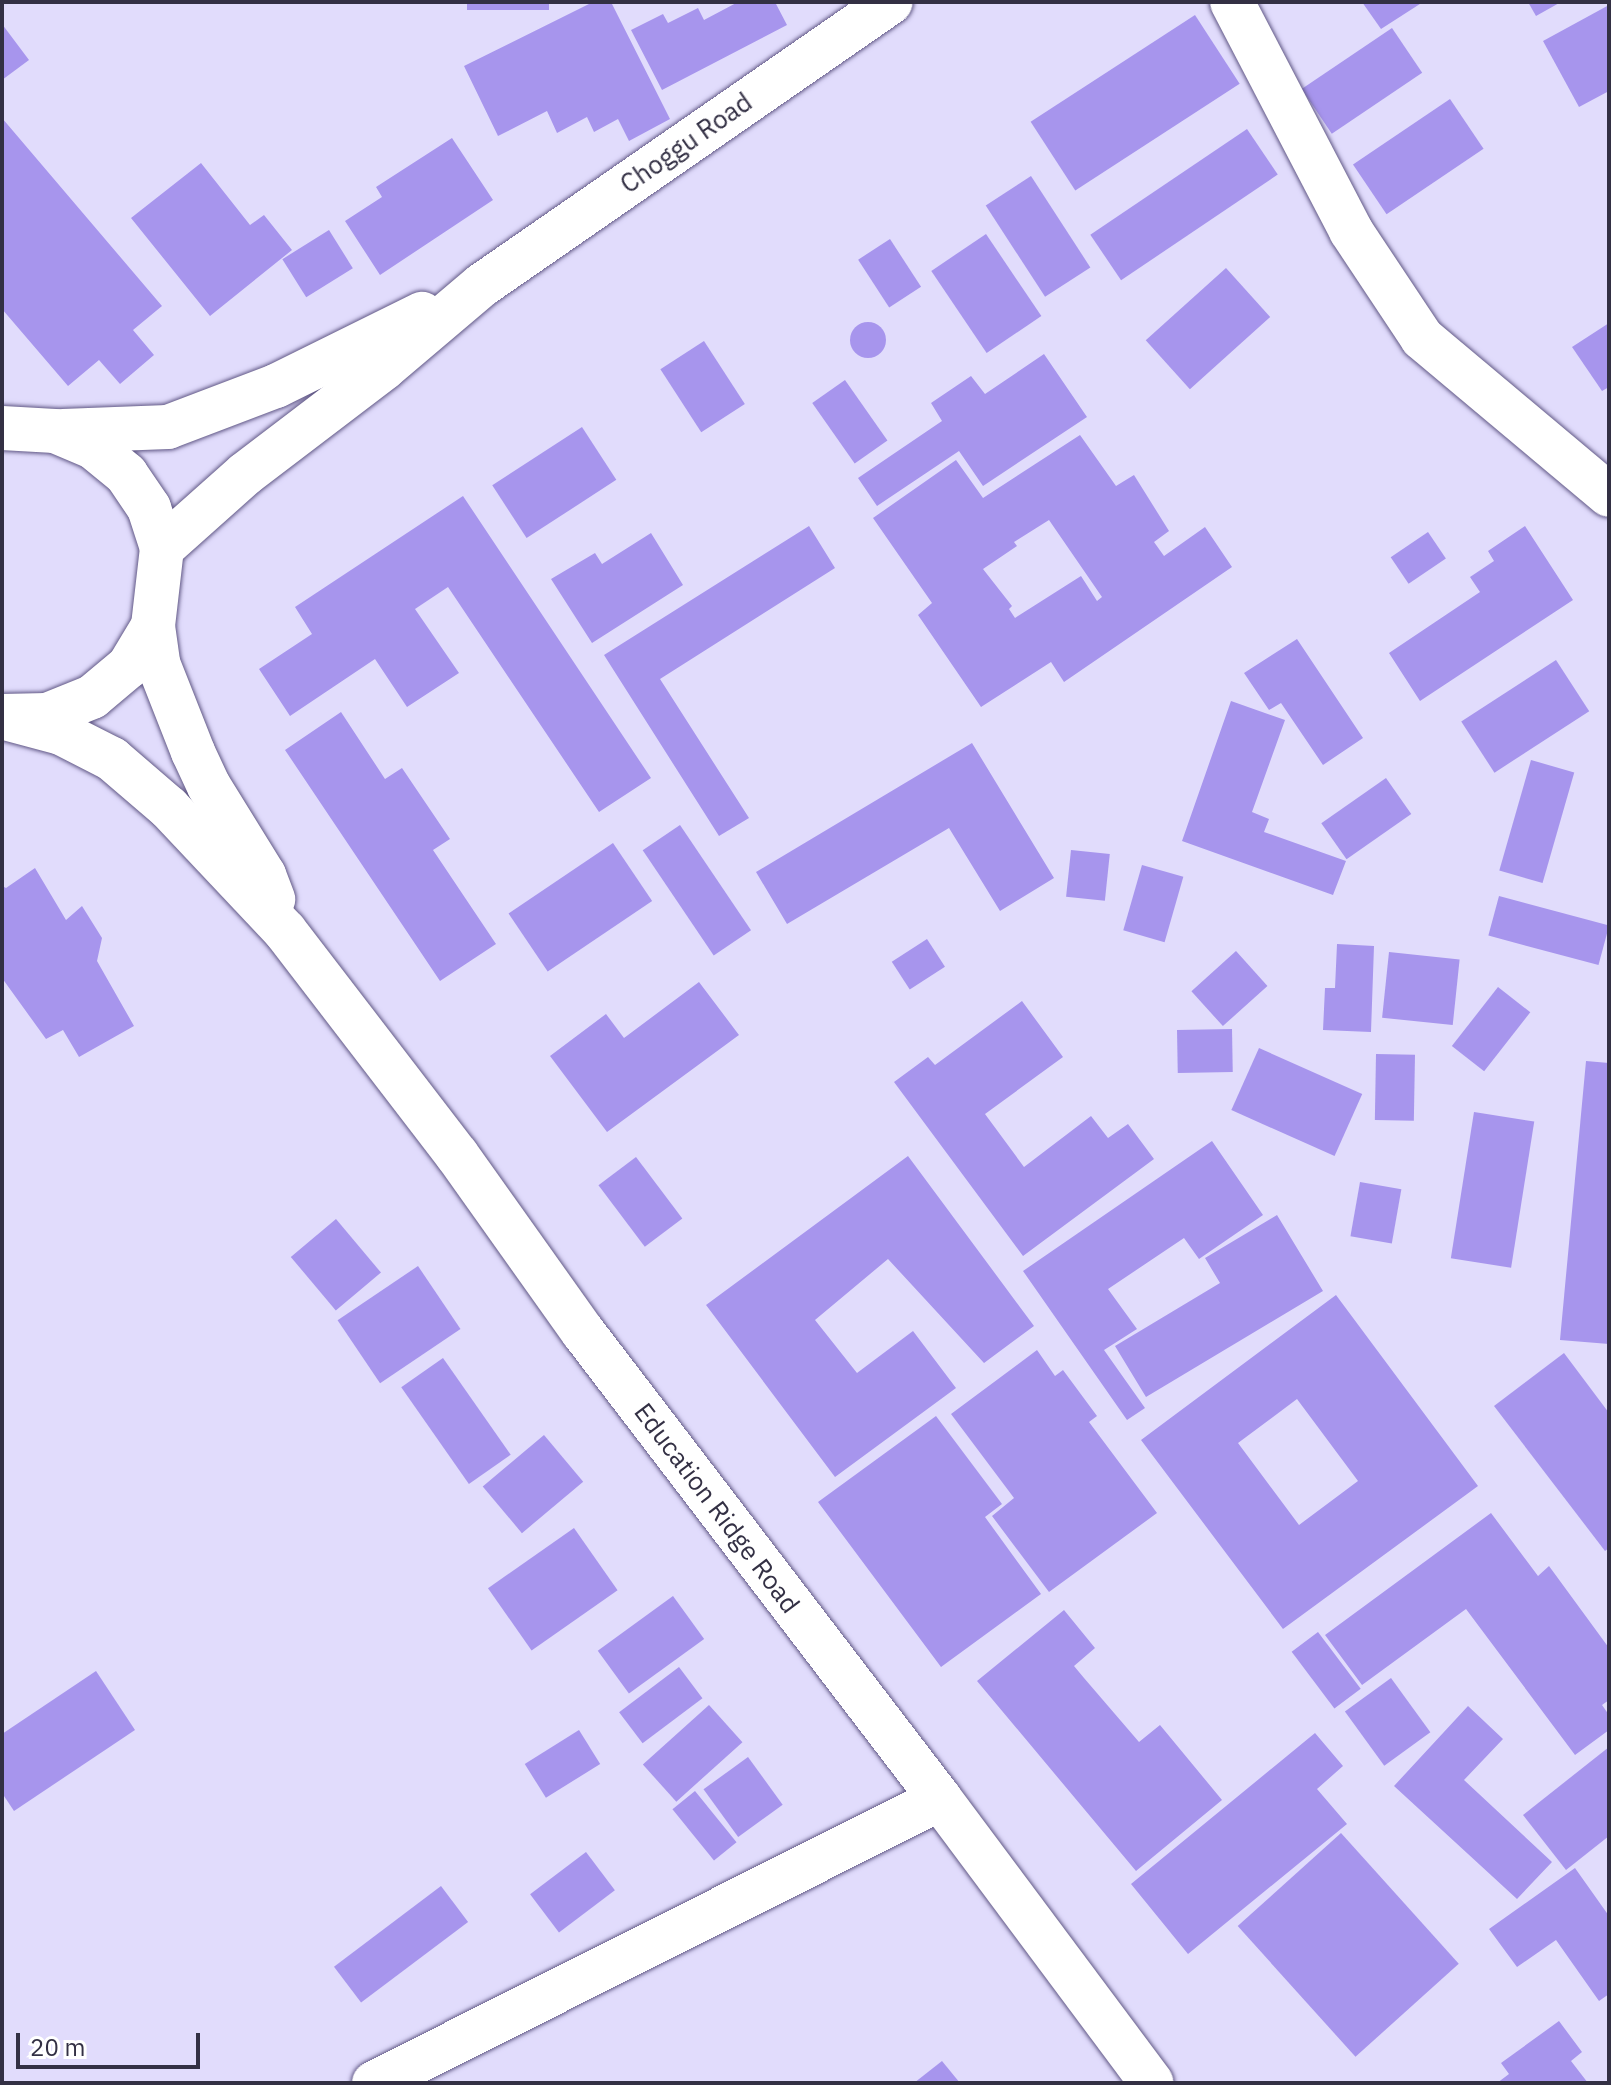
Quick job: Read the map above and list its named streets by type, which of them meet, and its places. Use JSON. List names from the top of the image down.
{
  "streets": {
    "street": ["Choggu Road", "Education Ridge Road"]
  },
  "scale_bar": "20 m"
}
